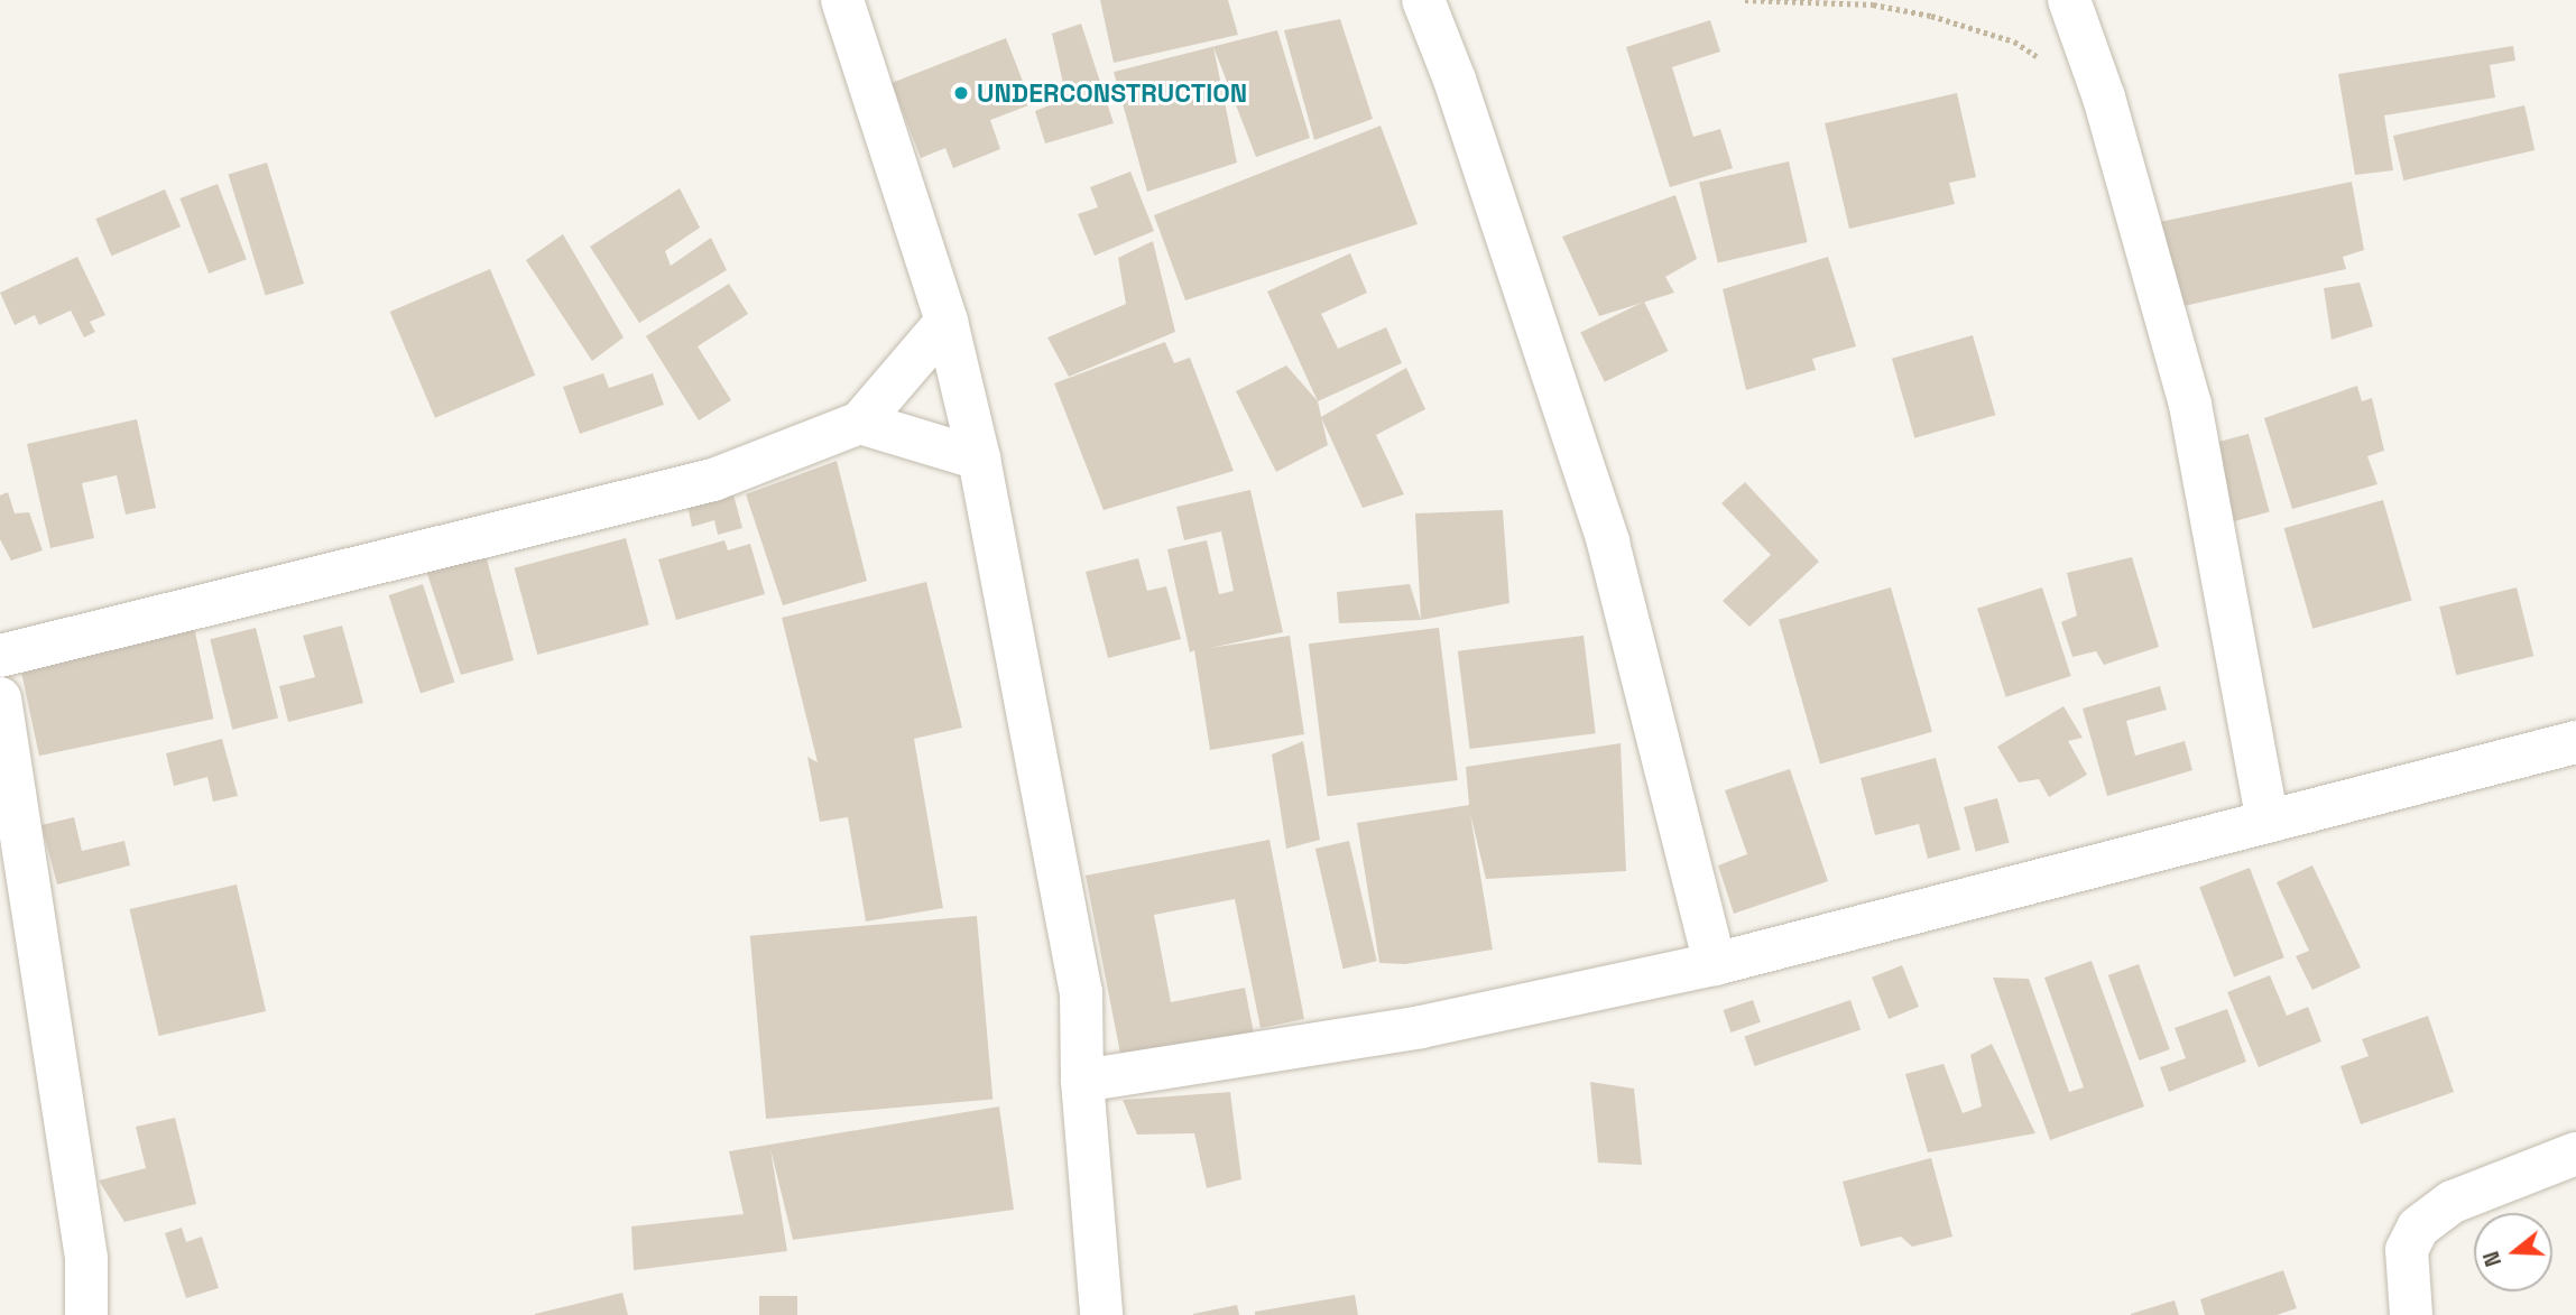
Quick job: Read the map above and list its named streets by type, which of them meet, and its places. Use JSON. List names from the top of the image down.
{
  "places": ["UNDERCONSTRUCTION"],
  "north": "left"
}
